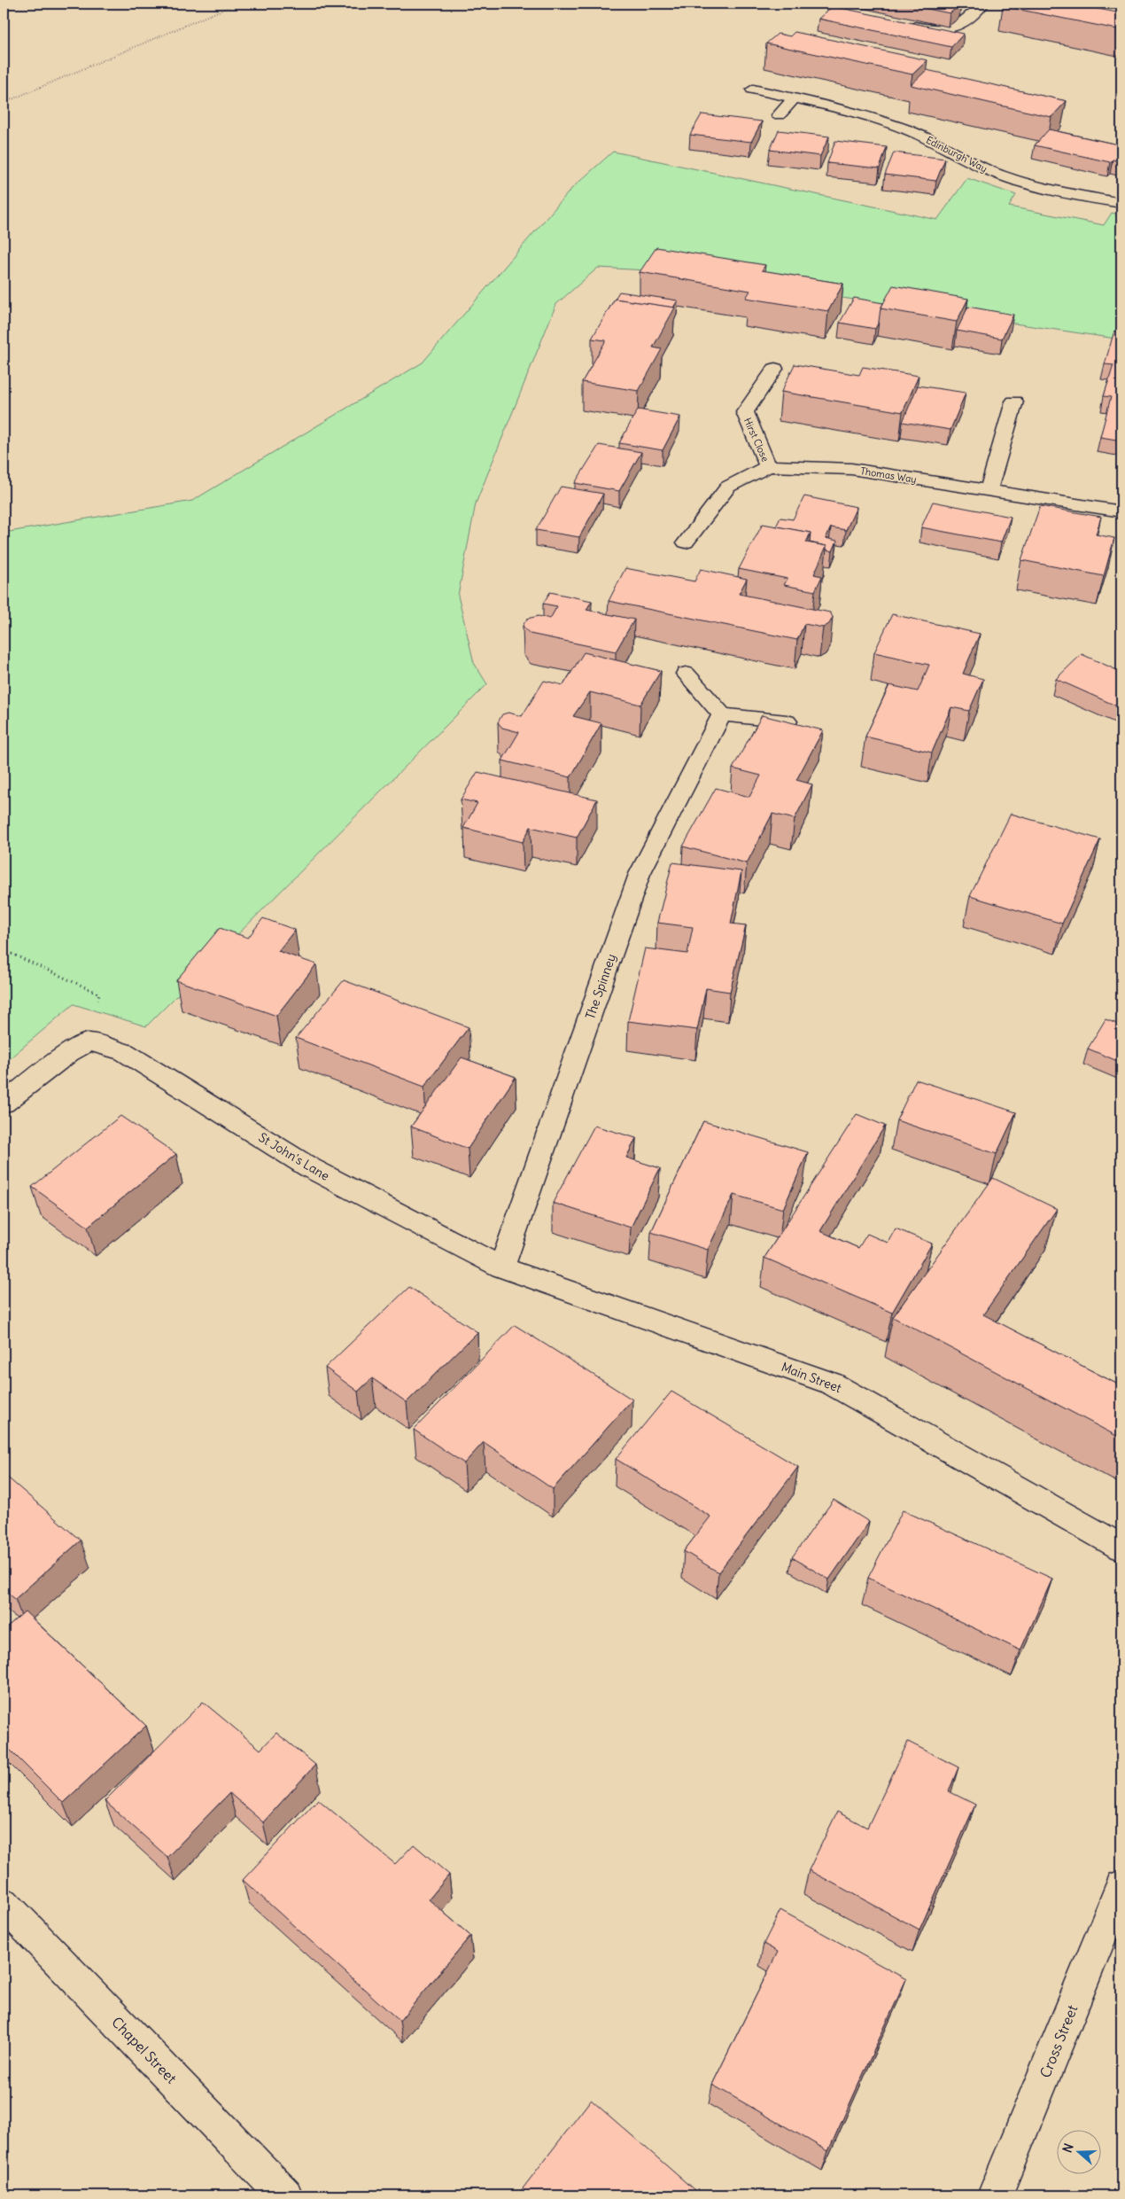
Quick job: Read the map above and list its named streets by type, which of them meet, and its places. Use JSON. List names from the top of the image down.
{
  "streets": {
    "street": [
      "Edinburgh Way",
      "Hirst Close",
      "Thomas Way",
      "The Spinney",
      "St John's Lane",
      "Main Street",
      "Cross Street",
      "Chapel Street"
    ]
  },
  "crossings": [
    ["Hirst Close", "Thomas Way"],
    ["The Spinney", "St John's Lane"],
    ["The Spinney", "Main Street"],
    ["St John's Lane", "Main Street"]
  ],
  "north": "left"
}
